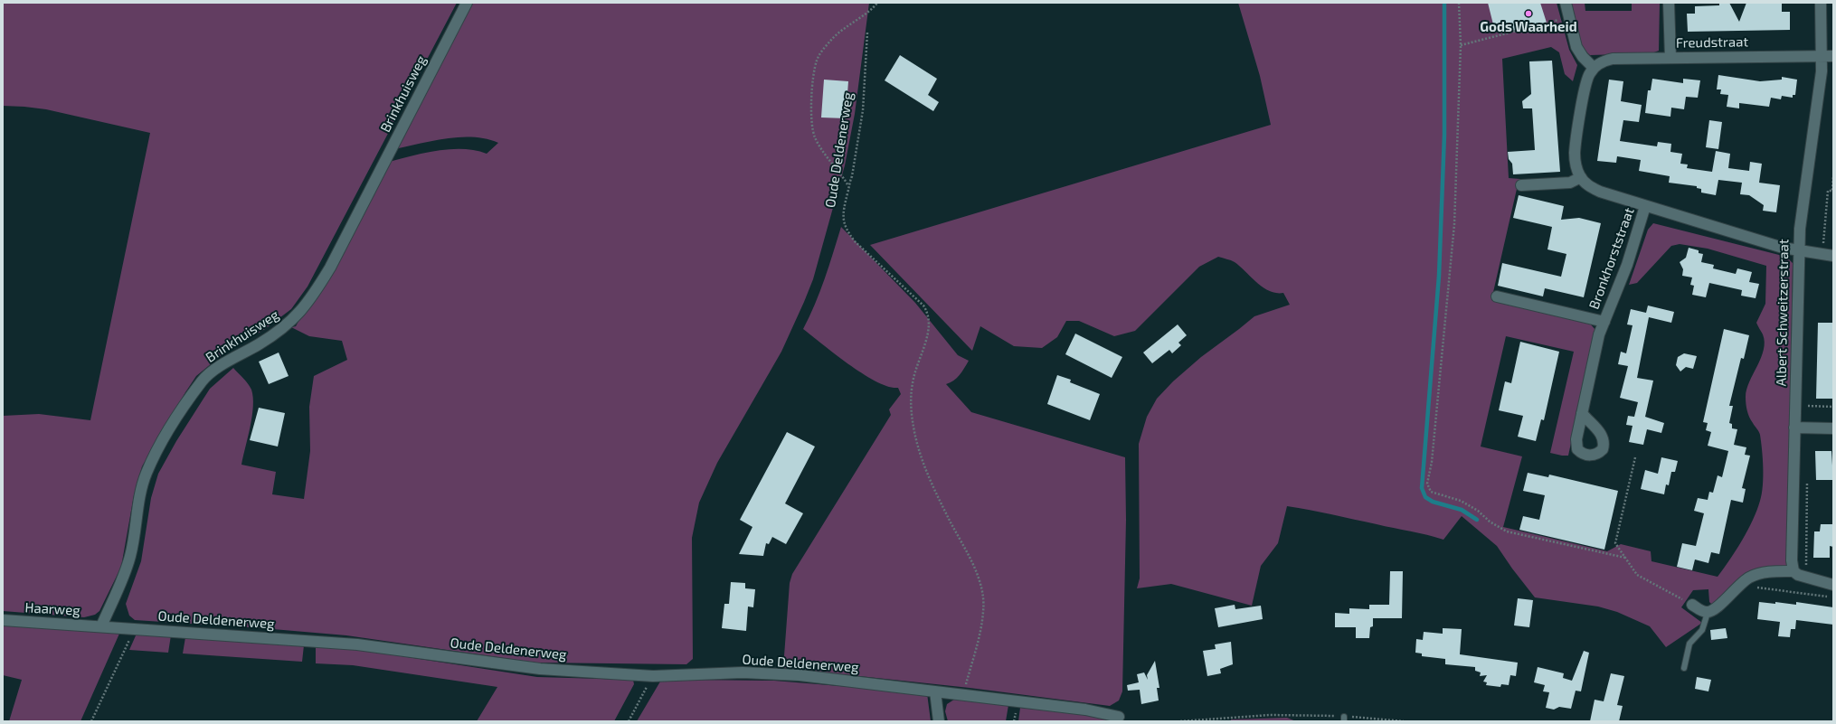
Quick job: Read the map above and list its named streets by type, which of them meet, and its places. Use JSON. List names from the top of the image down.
{
  "streets": {
    "street": [
      "Freudstraat",
      "Brinkhuisweg",
      "Oude Deldenerweg",
      "Bronkhorststraat",
      "Albert Schweitzerstraat",
      "Haarweg"
    ]
  },
  "crossings": [
    ["Freudstraat", "Albert Schweitzerstraat"],
    ["Brinkhuisweg", "Oude Deldenerweg"],
    ["Brinkhuisweg", "Haarweg"],
    ["Oude Deldenerweg", "Haarweg"]
  ],
  "places": ["Gods Waarheid"]
}
